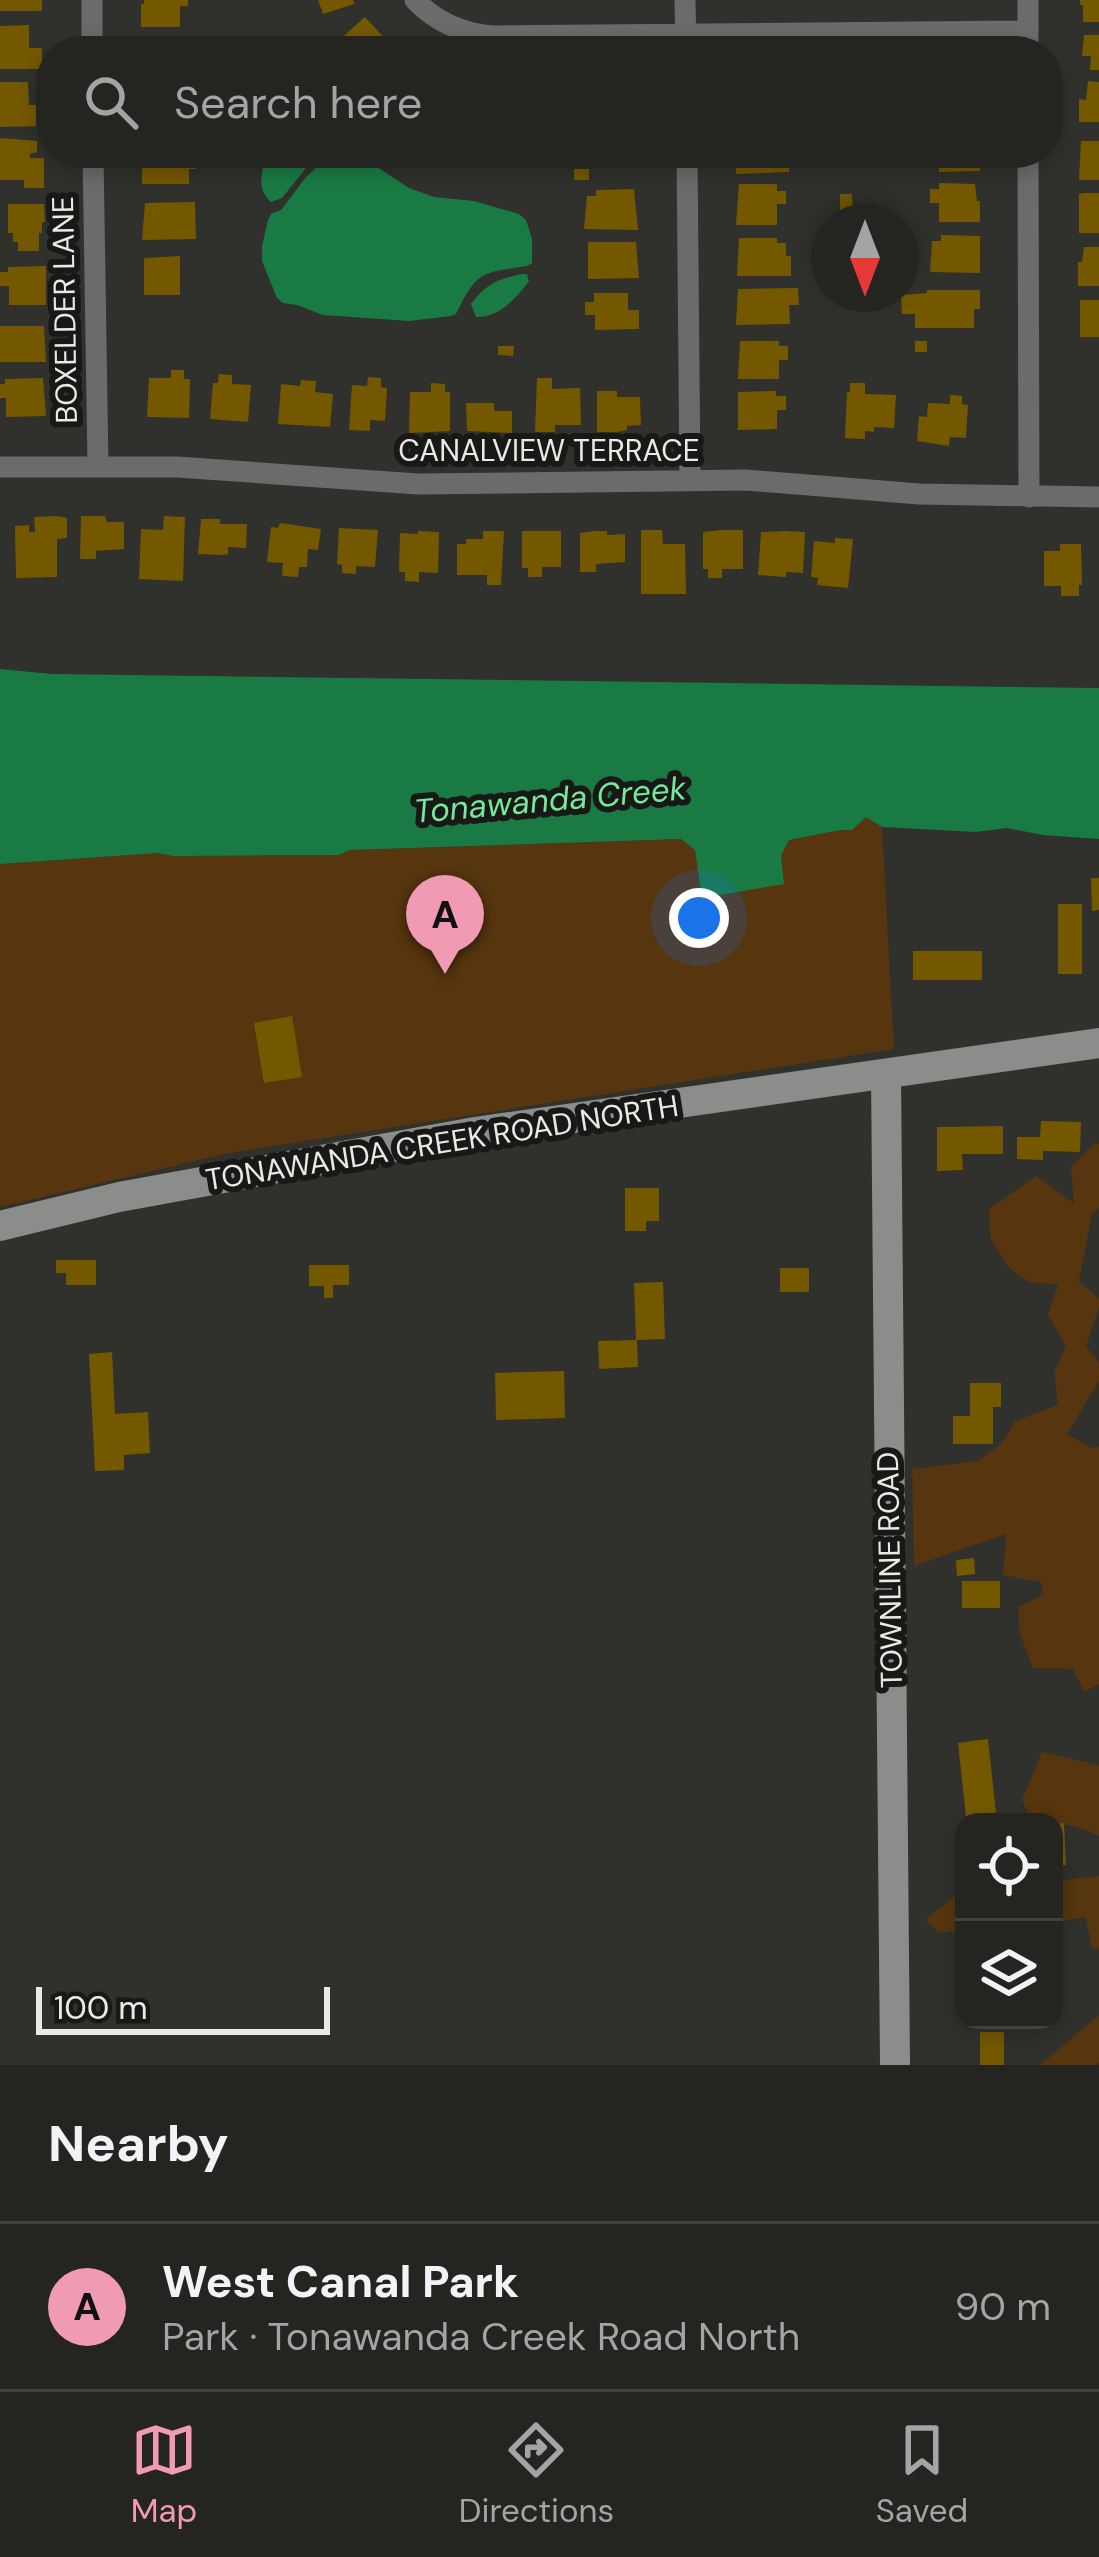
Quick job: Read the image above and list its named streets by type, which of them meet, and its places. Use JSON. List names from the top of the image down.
{
  "streets": {
    "street": [
      "BOXELDER LANE",
      "CANALVIEW TERRACE",
      "TONAWANDA CREEK ROAD NORTH",
      "TOWNLINE ROAD"
    ]
  },
  "crossings": [
    ["BOXELDER LANE", "CANALVIEW TERRACE"],
    ["TONAWANDA CREEK ROAD NORTH", "TOWNLINE ROAD"]
  ],
  "water": ["Tonawanda Creek"],
  "scale_bar": "100 m",
  "north": "bottom",
  "page": {
    "search": "Search here",
    "pins": "A",
    "scale": "100 m",
    "heading": "Nearby",
    "list": [
      {
        "mark": "A",
        "name": "West Canal Park",
        "note": "Park · Tonawanda Creek Road North",
        "value": "90 m"
      }
    ],
    "nav": ["Map", "Directions", "Saved"]
  }
}
